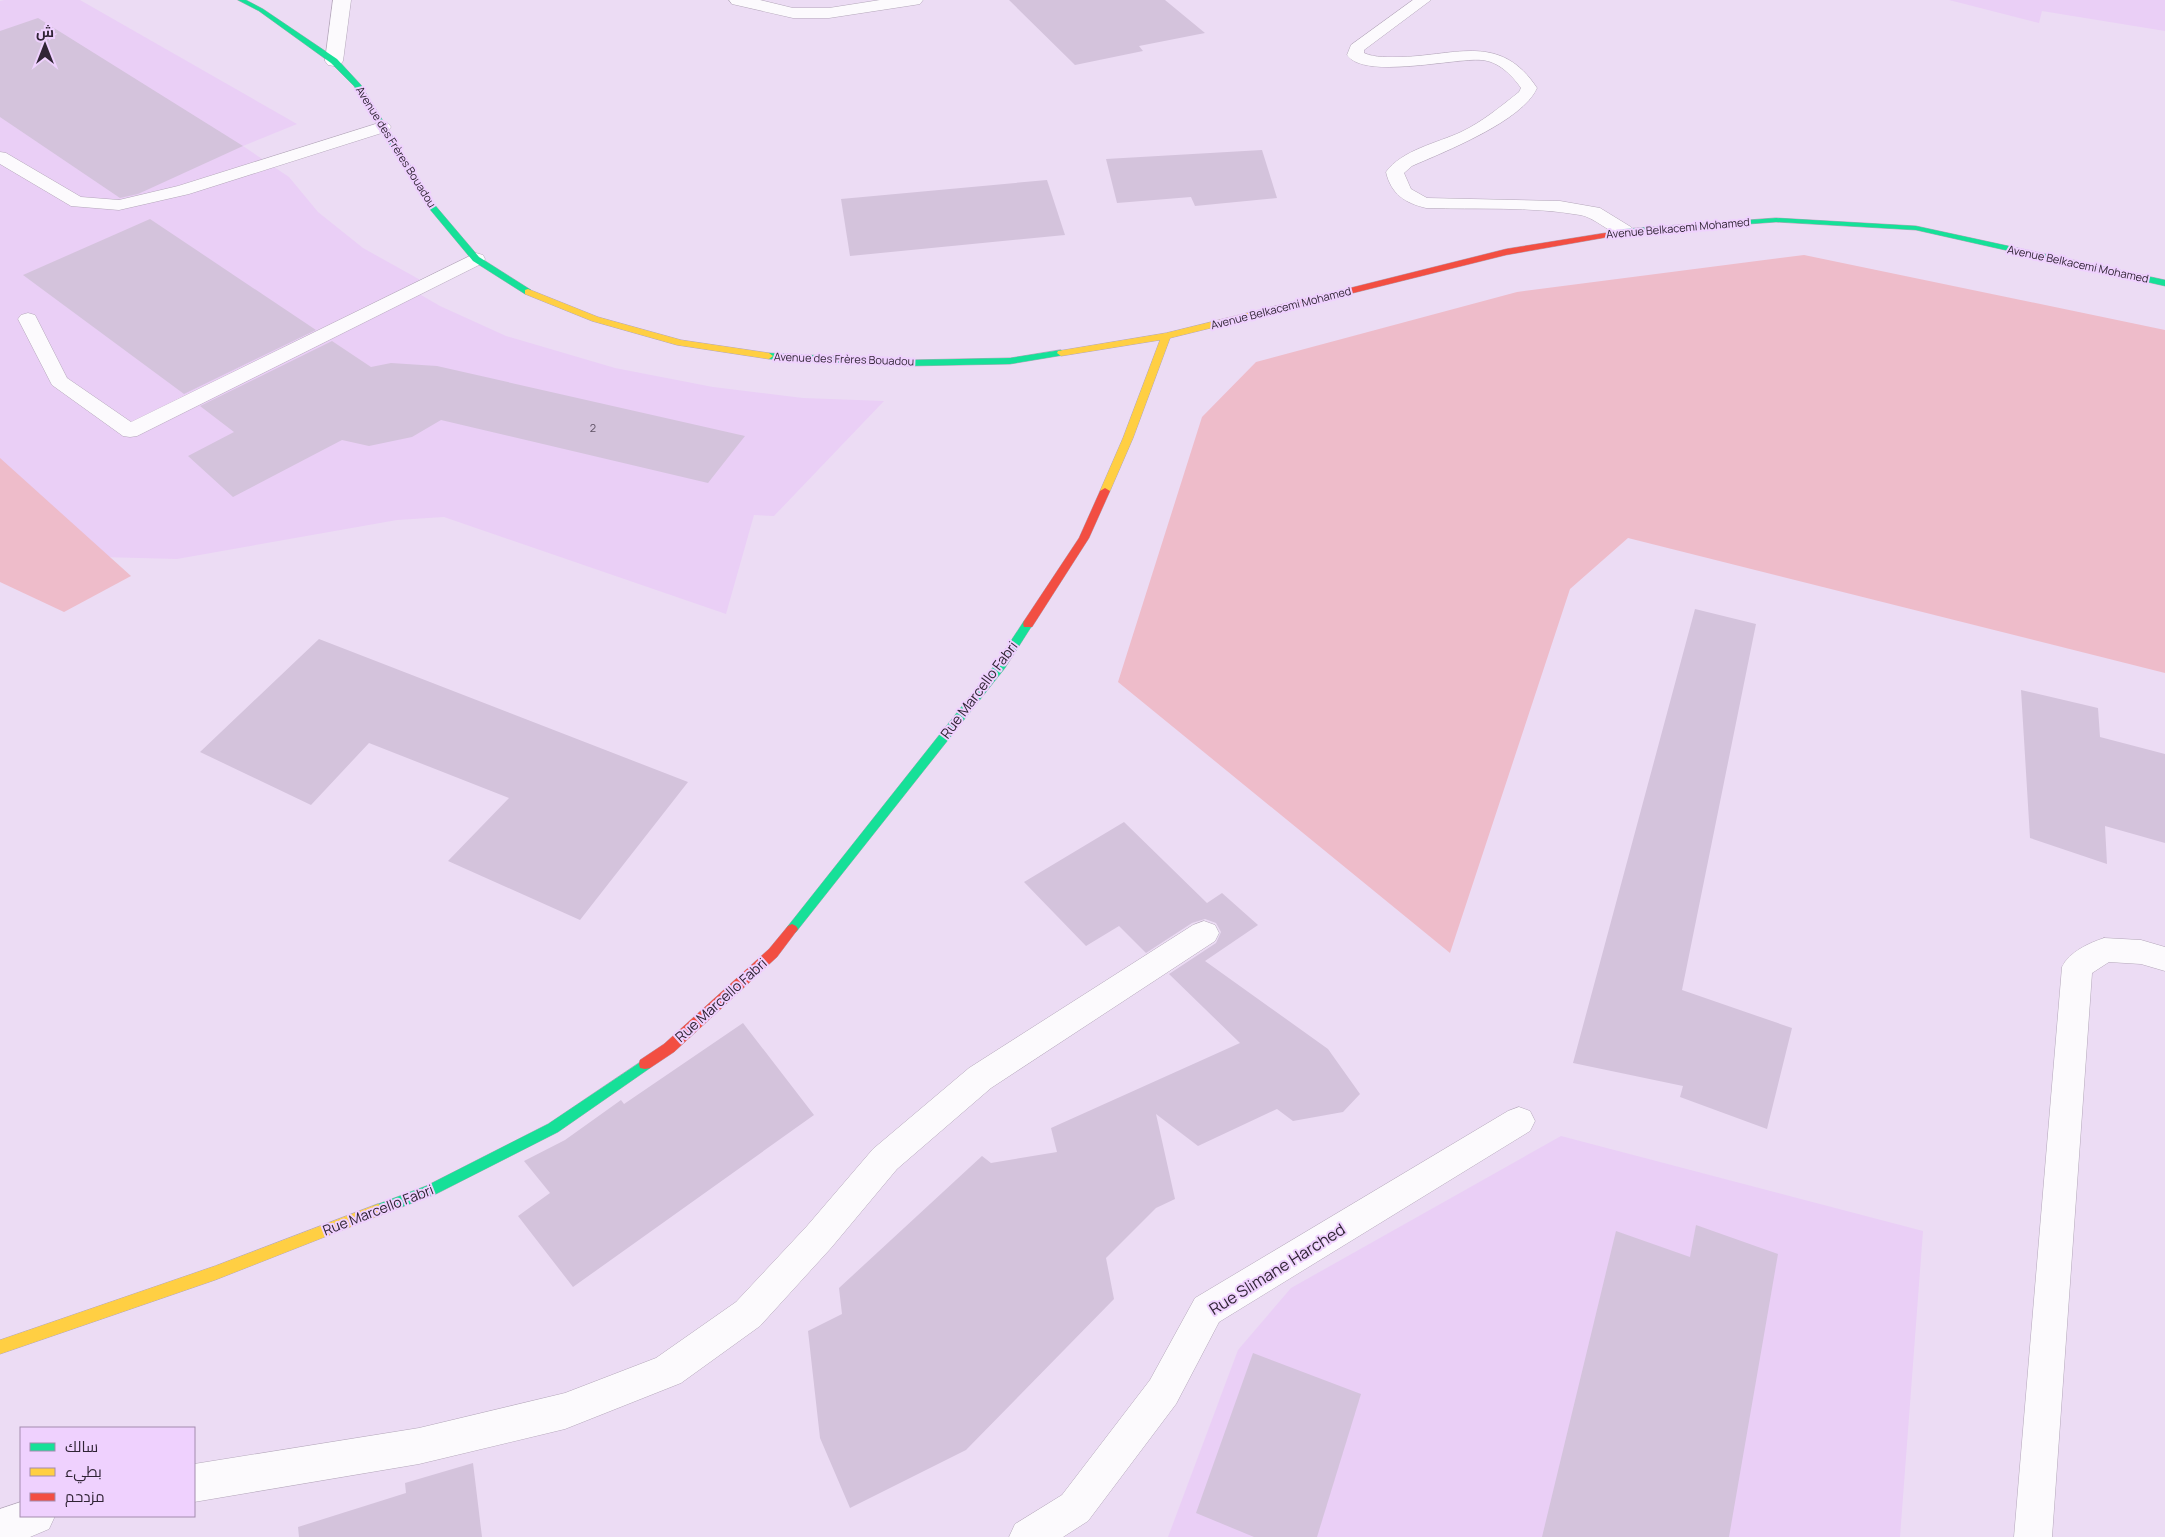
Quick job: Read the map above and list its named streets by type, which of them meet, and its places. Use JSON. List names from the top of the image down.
{
  "streets": {
    "main road": ["Avenue des Frères Bouadou", "Avenue Belkacemi Mohamed", "Rue Marcello Fabri"],
    "street": ["Rue Slimane Harched"]
  },
  "crossings": [
    ["Avenue des Frères Bouadou", "Avenue Belkacemi Mohamed"],
    ["Avenue des Frères Bouadou", "Rue Marcello Fabri"],
    ["Avenue Belkacemi Mohamed", "Rue Marcello Fabri"]
  ],
  "house_numbers": ["2"],
  "legend": ["سالك", "بطيء", "مزدحم"],
  "north": "top"
}
